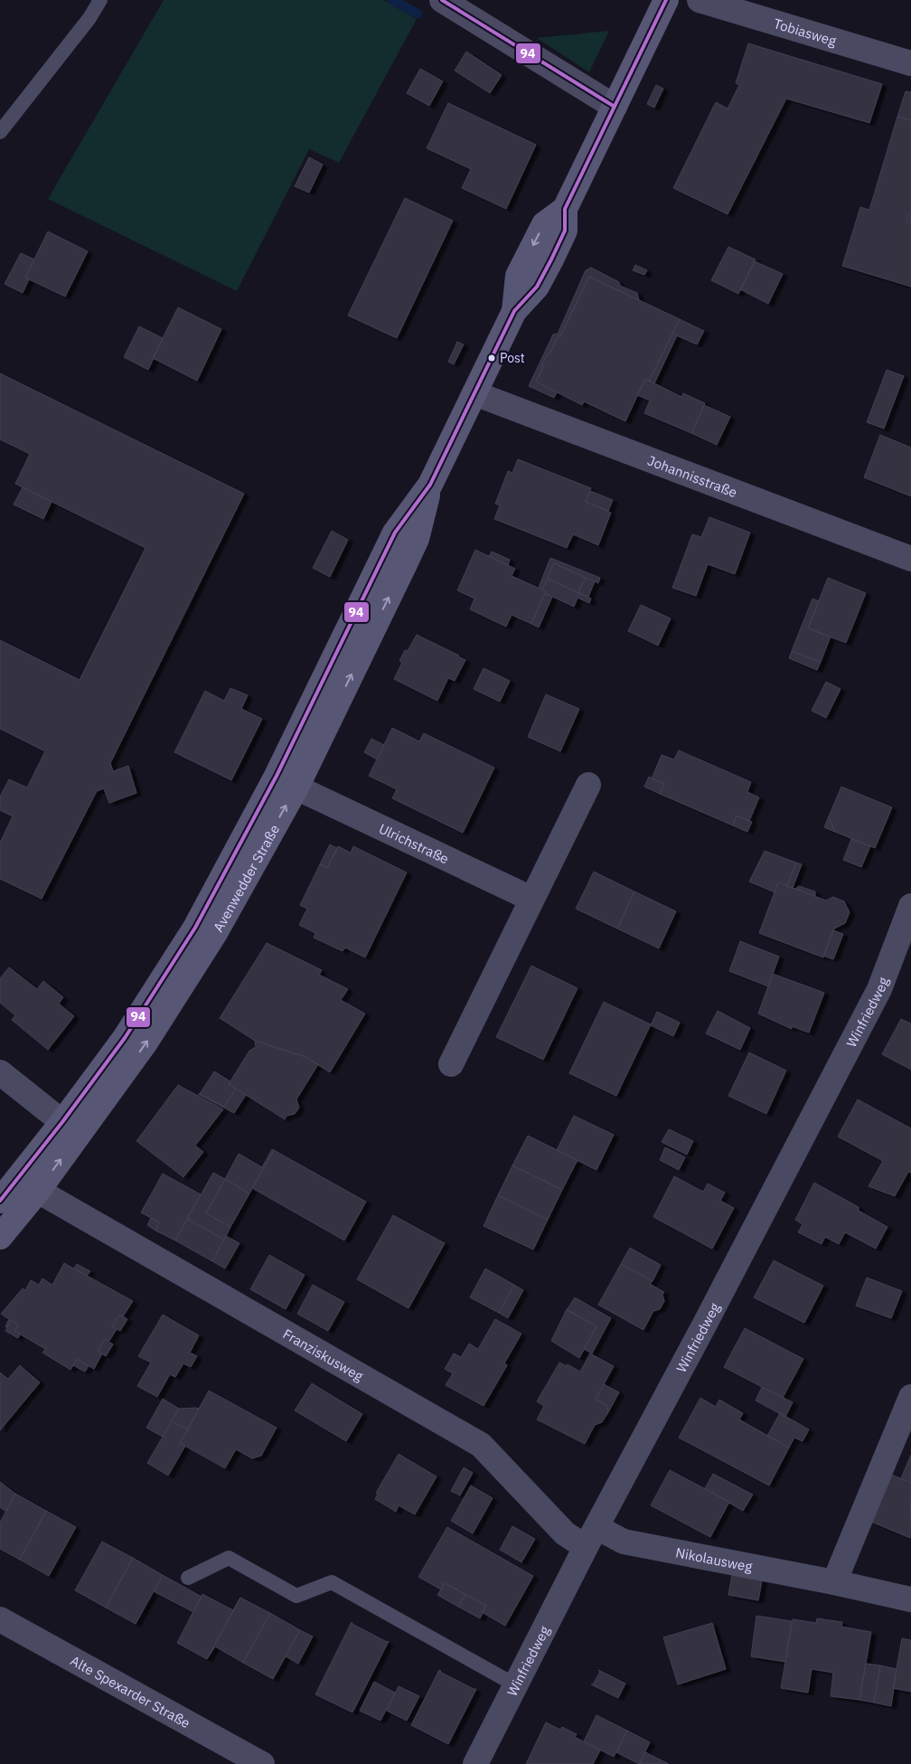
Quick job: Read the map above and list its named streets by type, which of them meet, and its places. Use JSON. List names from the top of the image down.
{
  "streets": {
    "main road": ["Avenwedder Straße"],
    "street": [
      "Tobiasweg",
      "Johannisstraße",
      "Ulrichstraße",
      "Winfriedweg",
      "Franziskusweg",
      "Nikolausweg",
      "Alte Spexarder Straße"
    ]
  },
  "crossings": [
    ["Johannisstraße", "Avenwedder Straße"],
    ["Ulrichstraße", "Avenwedder Straße"],
    ["Avenwedder Straße", "Franziskusweg"],
    ["Winfriedweg", "Franziskusweg"],
    ["Winfriedweg", "Nikolausweg"],
    ["Franziskusweg", "Nikolausweg"]
  ],
  "places": ["Post"],
  "lines": ["transit line 94"]
}
